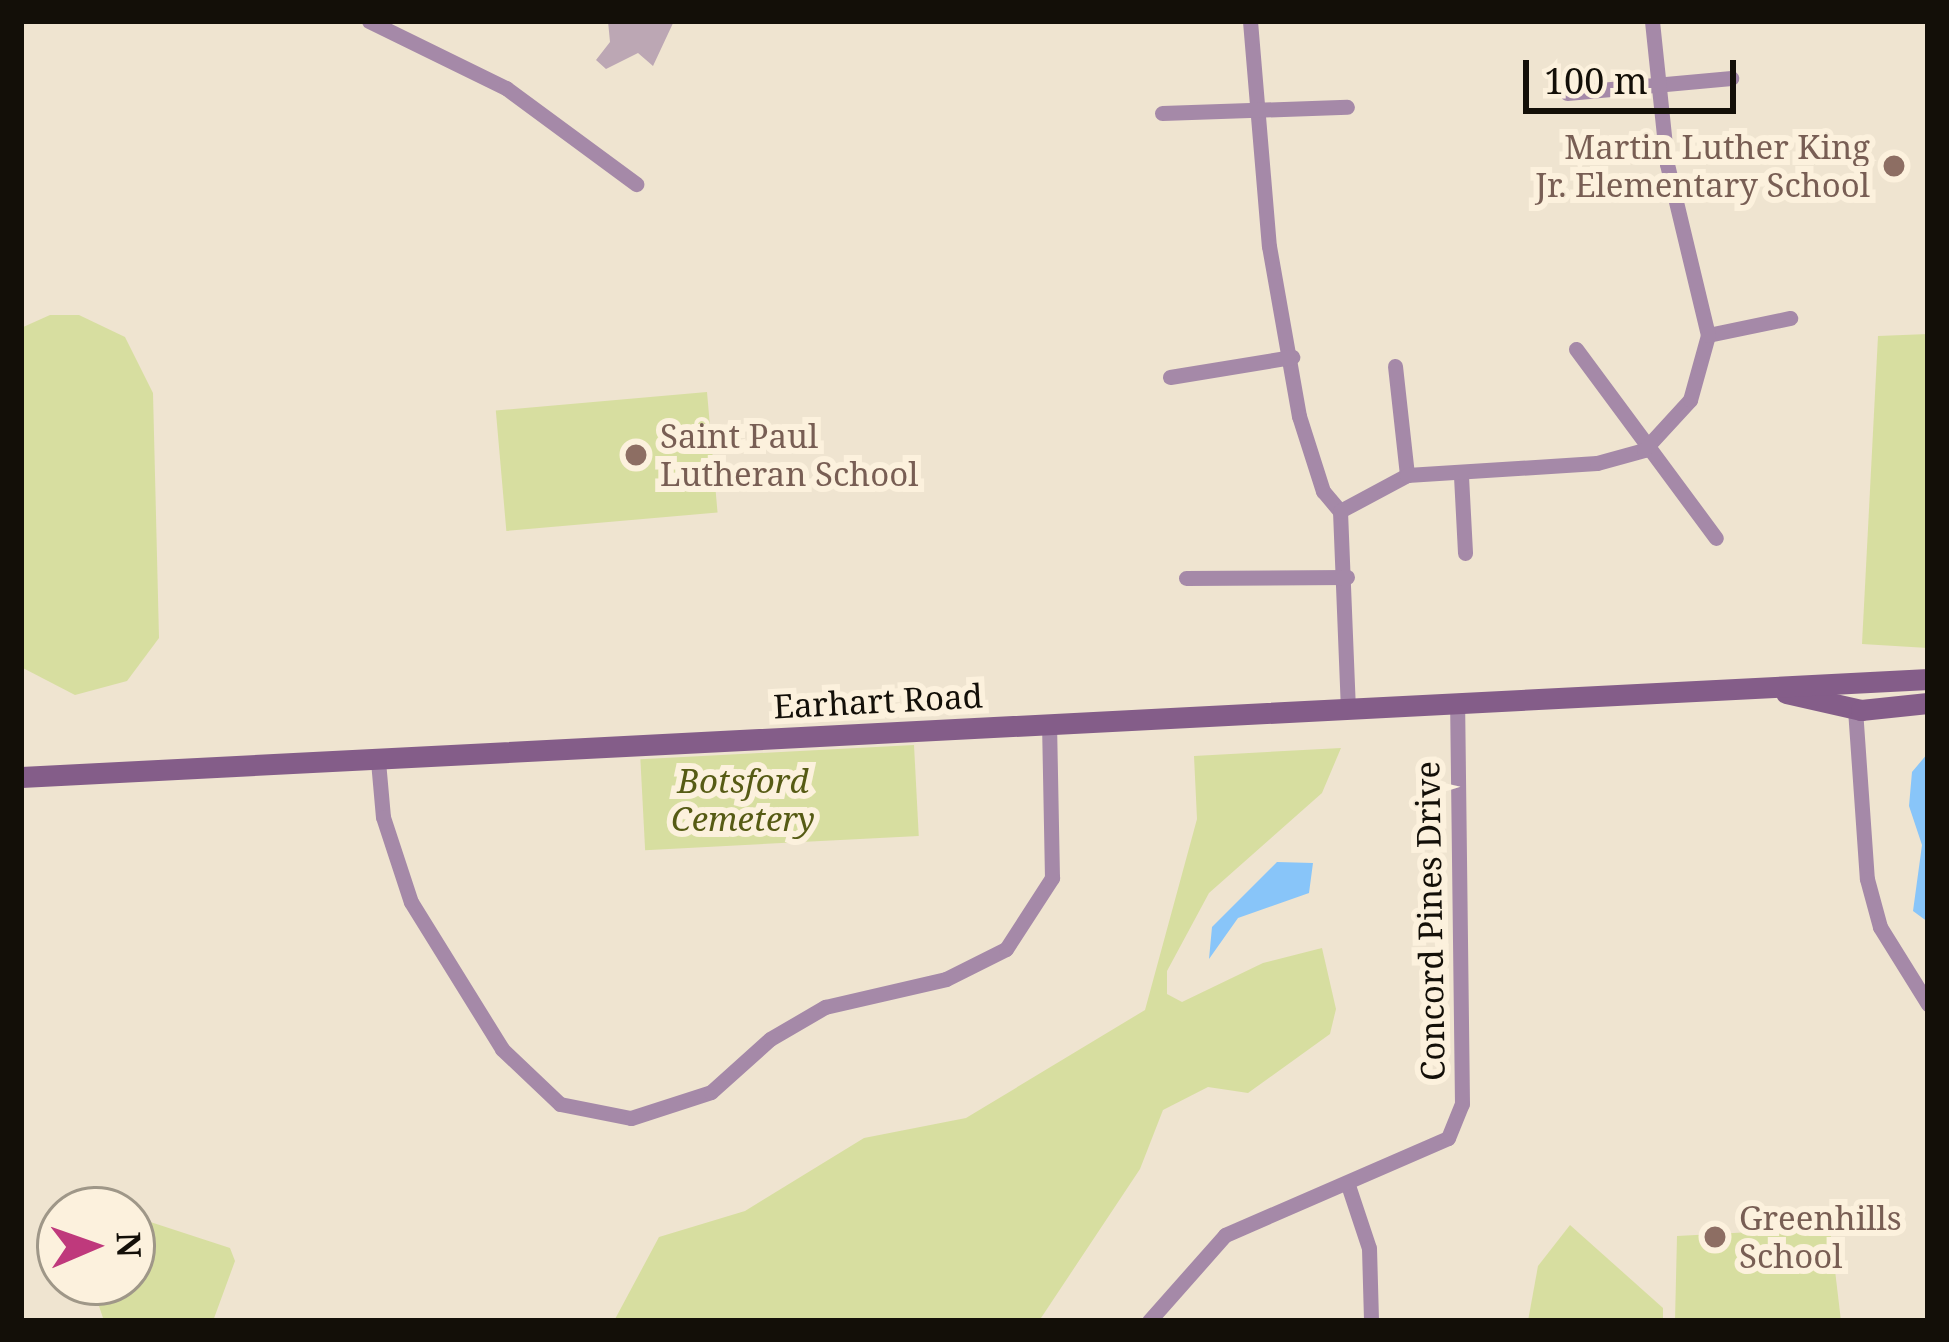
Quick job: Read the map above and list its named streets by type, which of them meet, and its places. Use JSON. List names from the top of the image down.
{
  "streets": {
    "street": ["Earhart Road", "Concord Pines Drive"]
  },
  "crossings": [
    ["Earhart Road", "Concord Pines Drive"]
  ],
  "parks": ["Botsford Cemetery"],
  "places": ["Martin Luther King Jr. Elementary School", "Saint Paul Lutheran School", "Greenhills School"],
  "scale_bar": "100 m",
  "north": "right"
}
